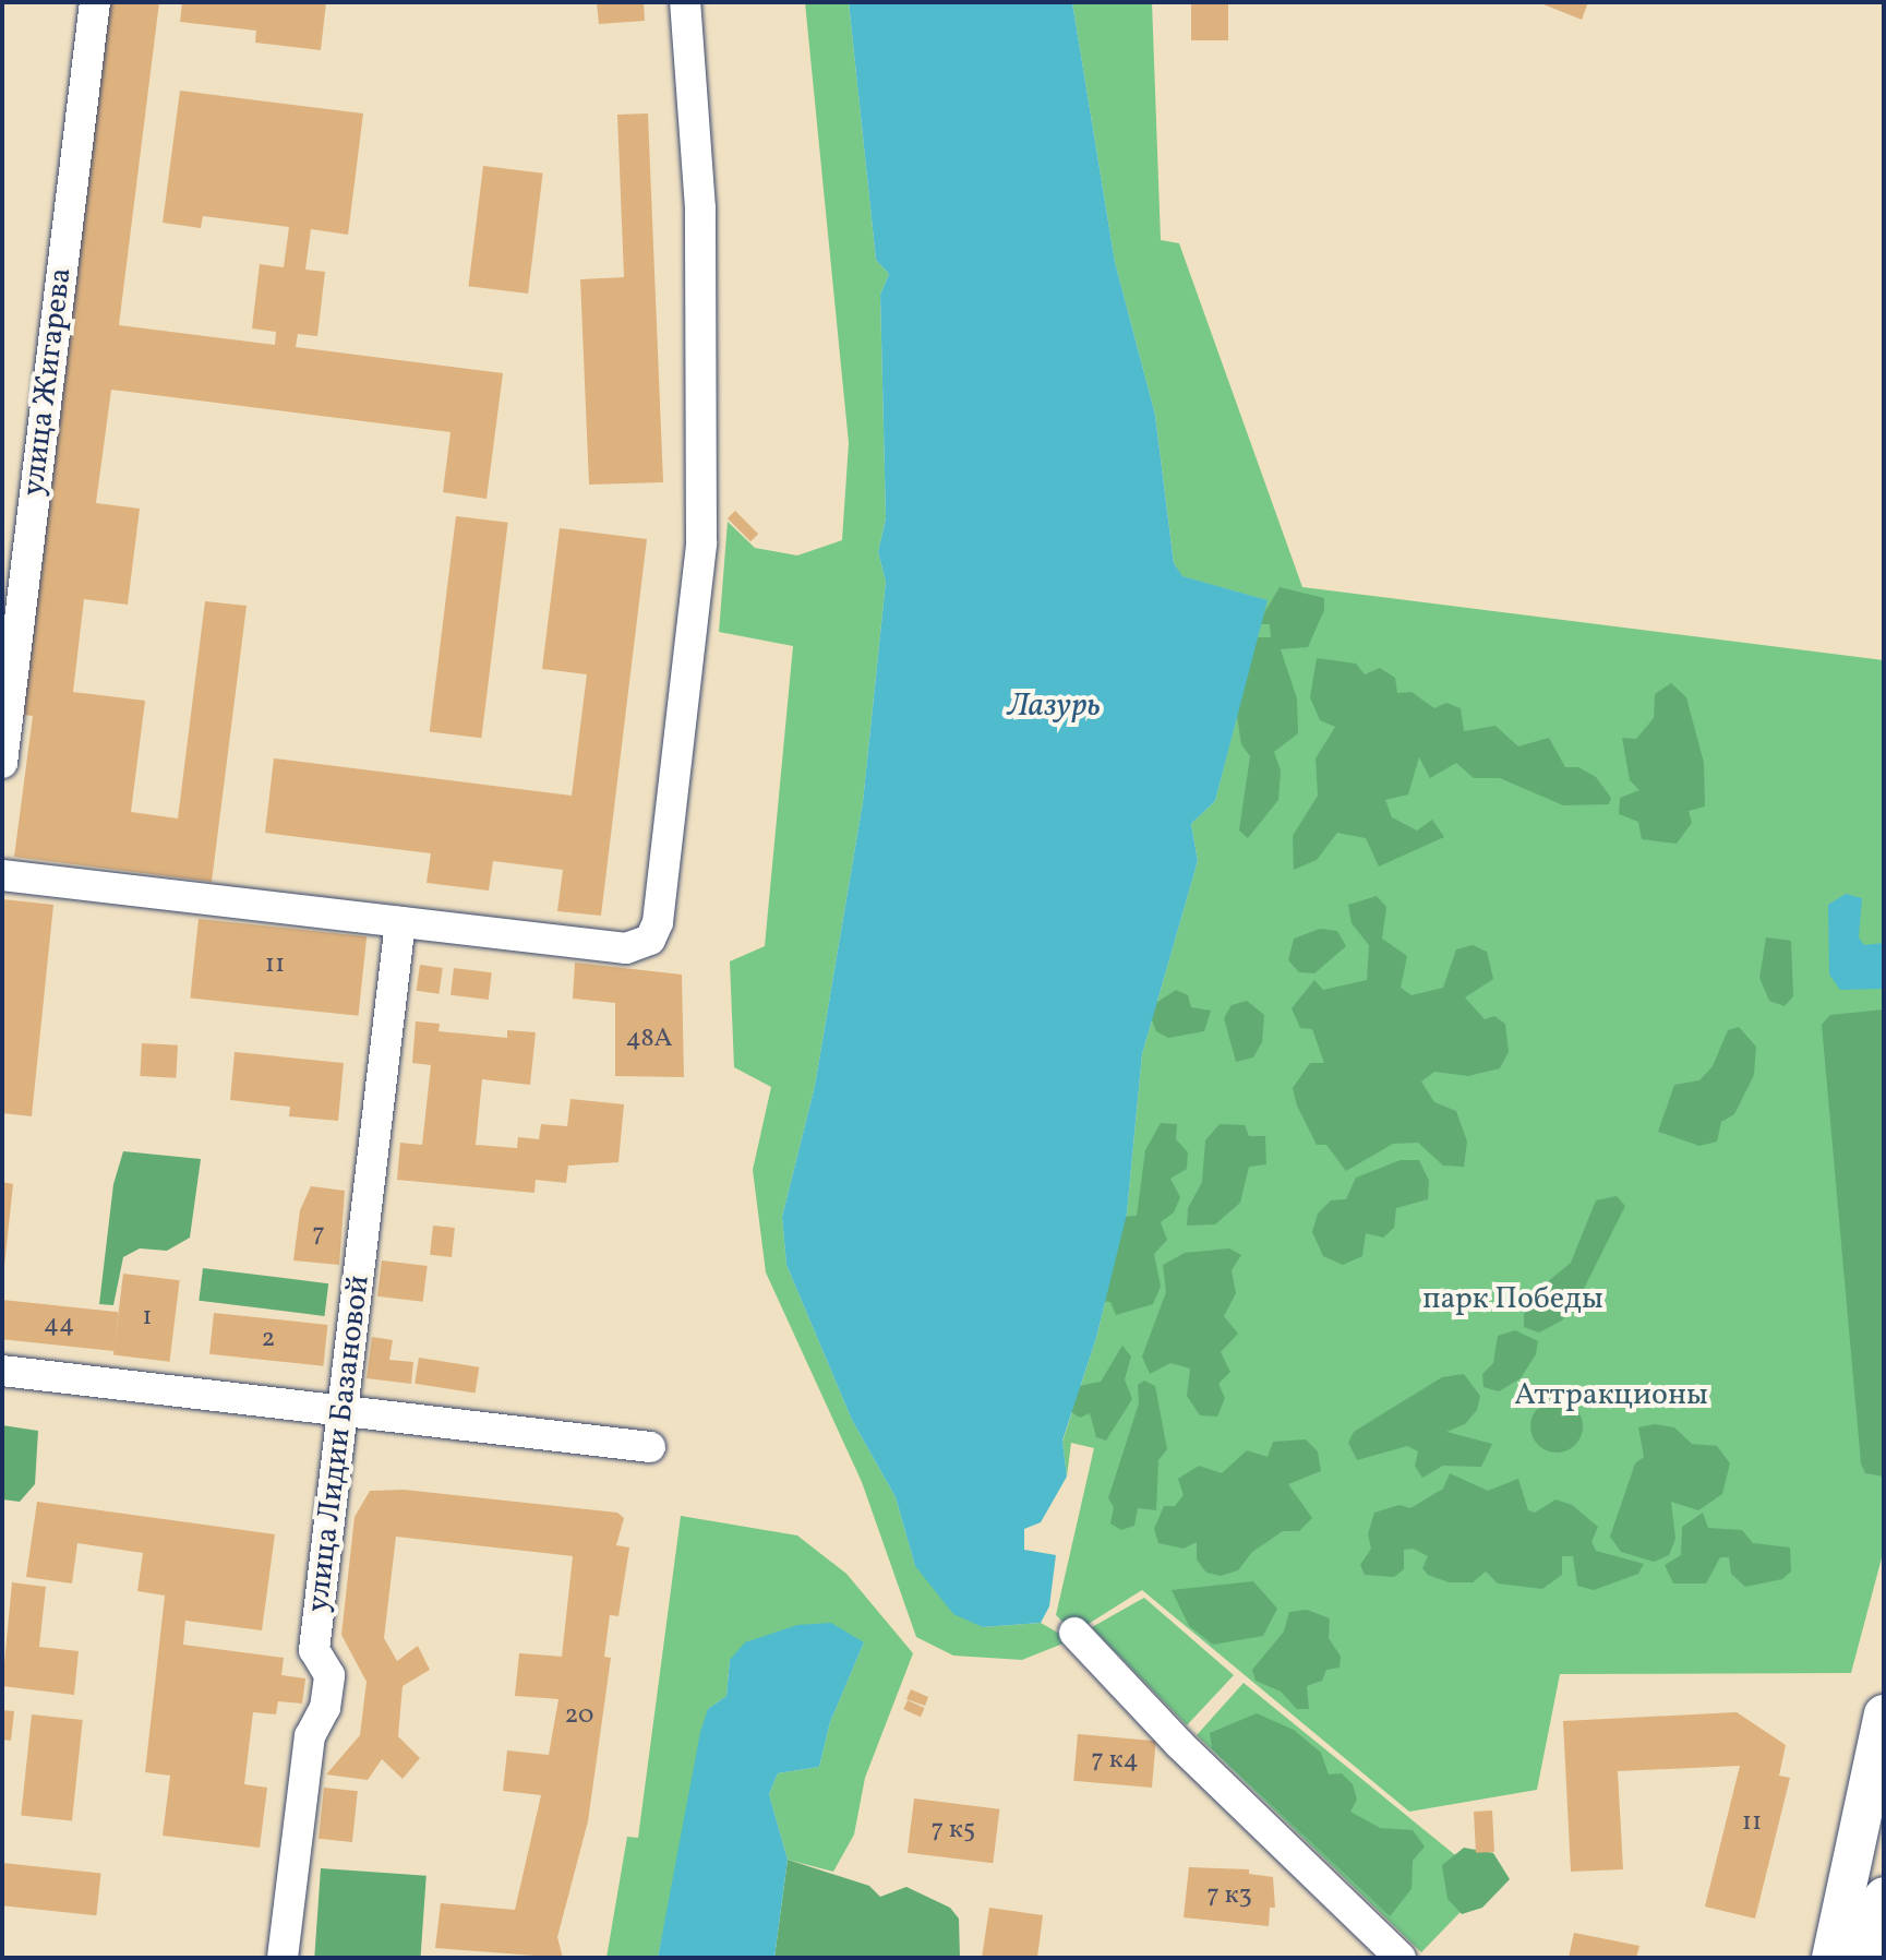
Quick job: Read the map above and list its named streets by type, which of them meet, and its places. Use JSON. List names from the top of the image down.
{
  "streets": {
    "street": ["улица Жигарева", "улица Лидии Базановой"]
  },
  "water": ["Лазурь"],
  "parks": ["парк Победы", "Аттракционы"],
  "house_numbers": [
    "11",
    "48А",
    "7",
    "1",
    "44",
    "2",
    "20",
    "7 к4",
    "11",
    "7 к5",
    "7 к3"
  ]
}
